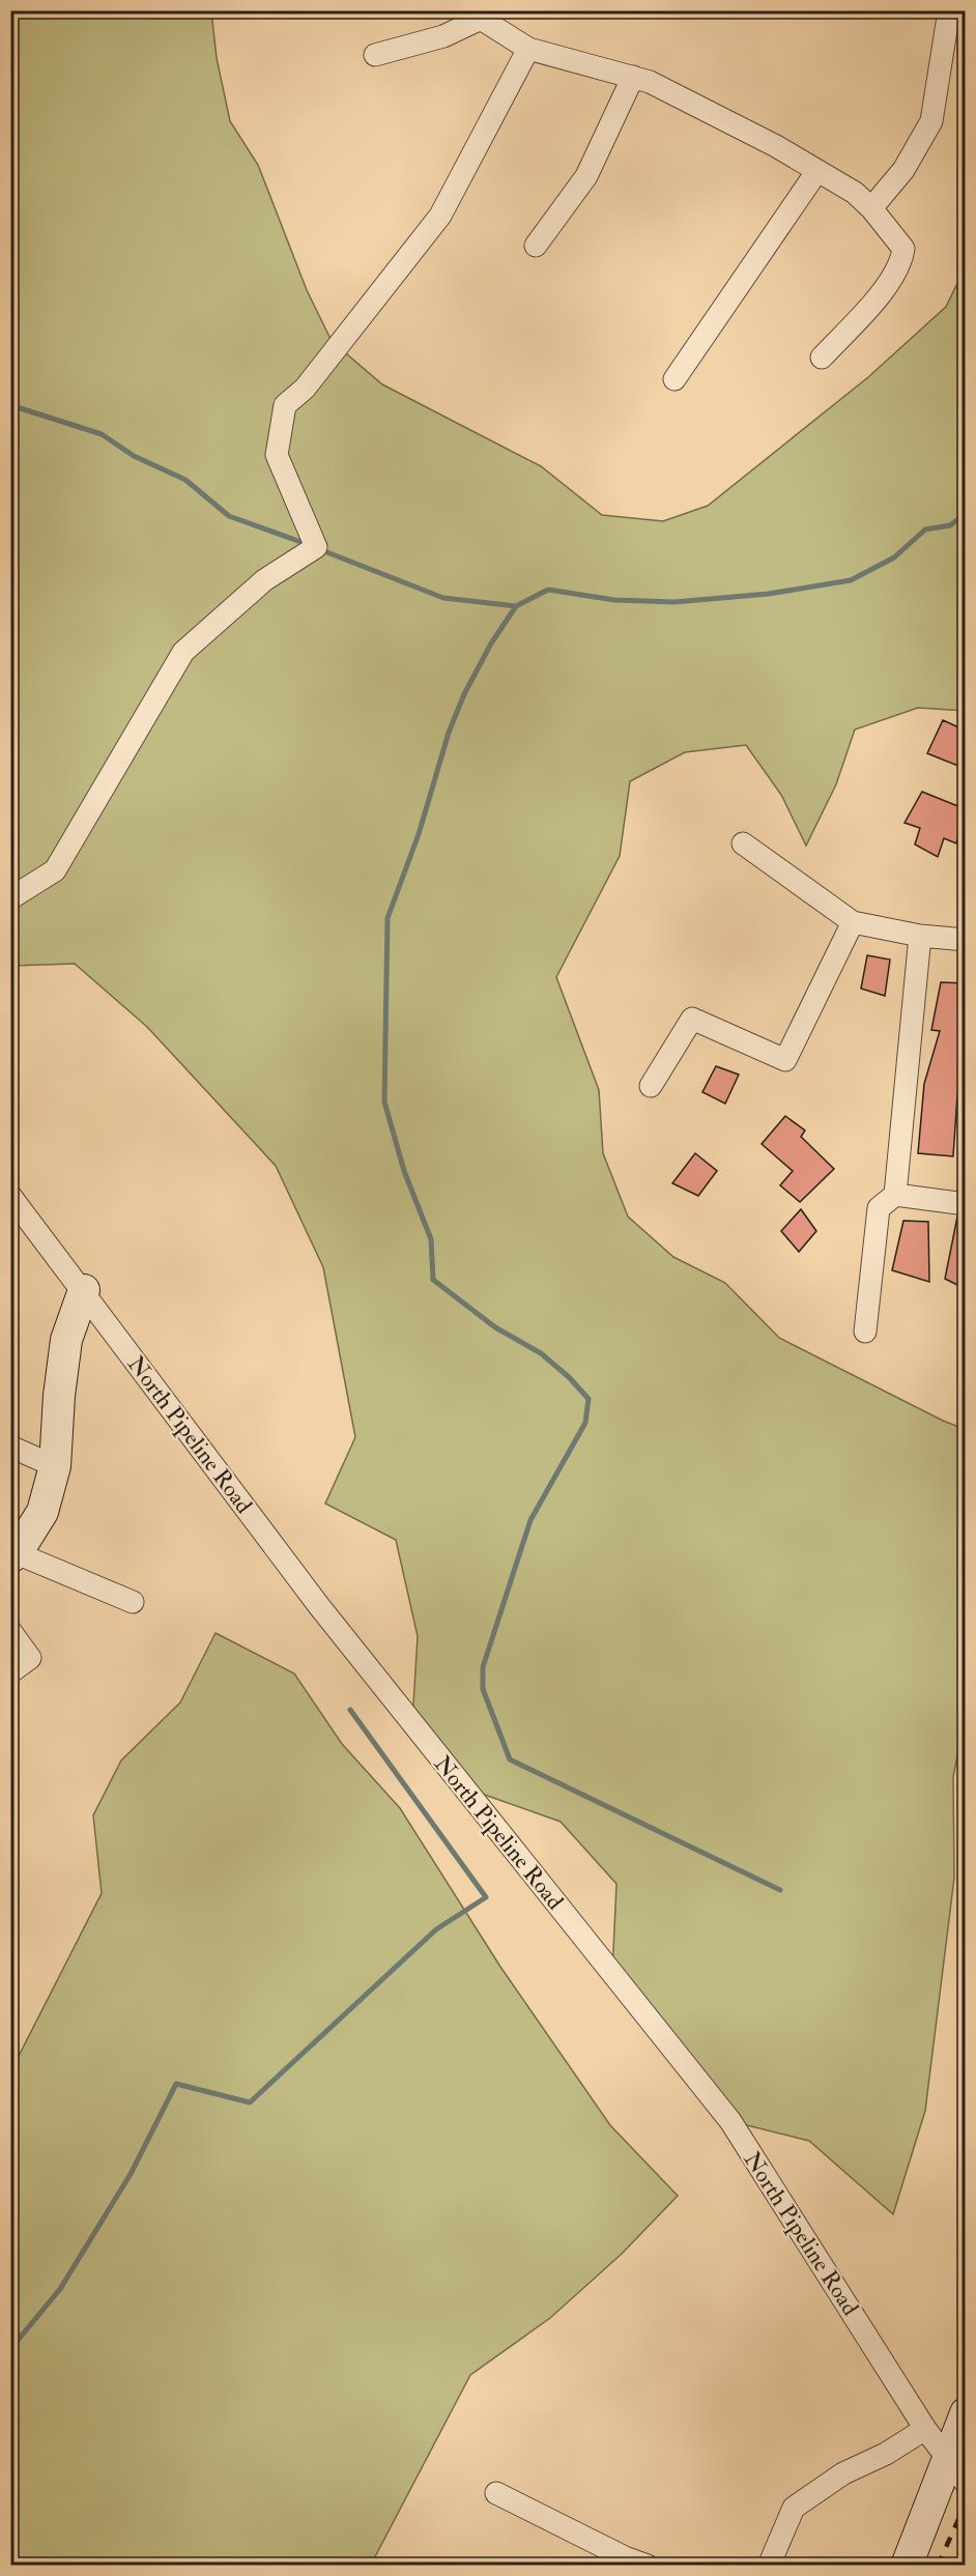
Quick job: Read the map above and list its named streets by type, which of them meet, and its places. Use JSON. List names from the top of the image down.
{
  "streets": {
    "street": ["North Pipeline Road"]
  }
}
